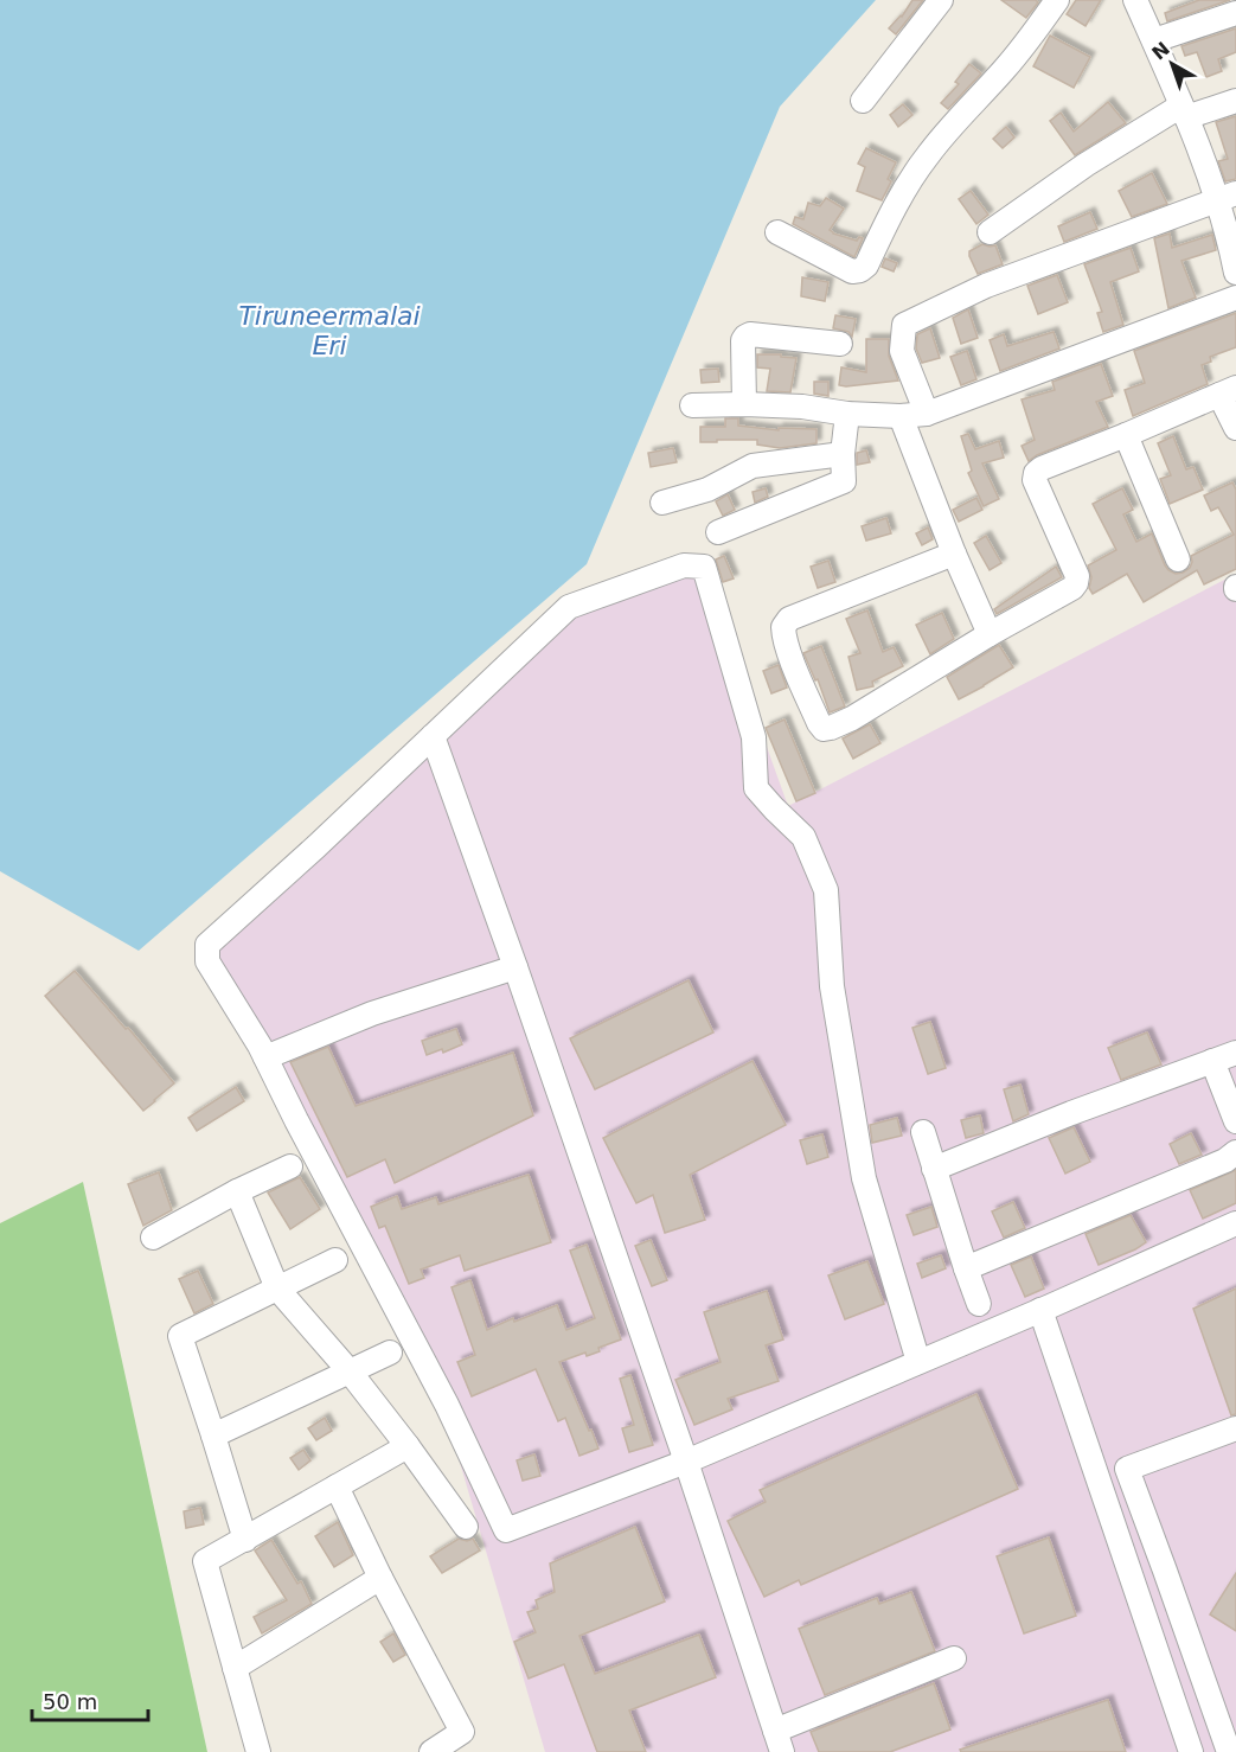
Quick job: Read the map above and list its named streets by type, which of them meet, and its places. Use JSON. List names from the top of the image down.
{
  "water": ["Tiruneermalai Eri"],
  "scale_bar": "50 m",
  "north": "top left"
}
